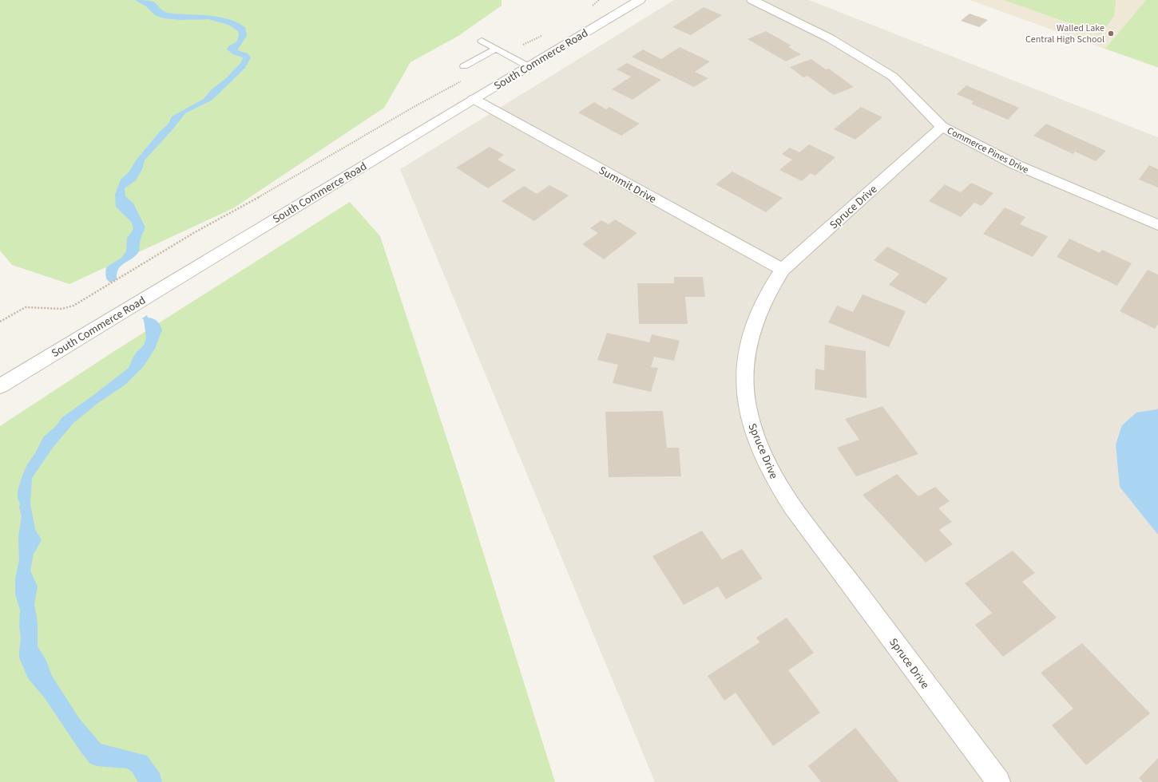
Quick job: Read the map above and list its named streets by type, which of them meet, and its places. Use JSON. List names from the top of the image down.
{
  "streets": {
    "street": [
      "South Commerce Road",
      "Commerce Pines Drive",
      "Summit Drive",
      "Spruce Drive"
    ]
  },
  "crossings": [
    ["South Commerce Road", "Summit Drive"],
    ["Commerce Pines Drive", "Spruce Drive"],
    ["Summit Drive", "Spruce Drive"]
  ],
  "places": ["Walled Lake Central High School"]
}
